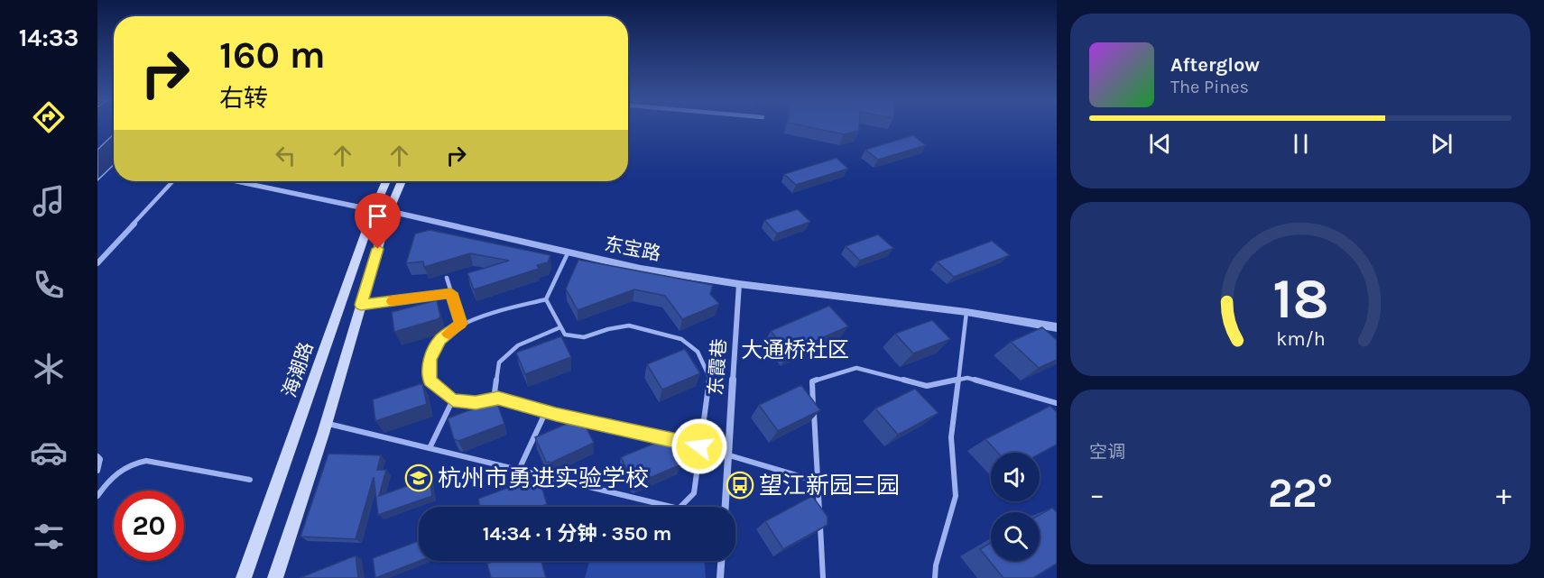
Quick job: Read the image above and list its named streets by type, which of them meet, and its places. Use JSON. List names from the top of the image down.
{
  "streets": {
    "main road": ["海潮路"],
    "street": ["东宝路", "东霞巷"]
  },
  "crossings": [
    ["东宝路", "东霞巷"],
    ["东宝路", "海潮路"]
  ],
  "districts": ["大通桥社区"],
  "places": {
    "school or university": ["杭州市勇进实验学校"],
    "bus stop": ["望江新园三园"]
  },
  "page": {
    "tabs": "14:33",
    "turn": ["160 m", "右转"],
    "song": ["Afterglow", "The Pines"],
    "tile": "空调",
    "heat": ["−", "22°", "+"],
    "limit": "20",
    "trip": "14:34 · 1 分钟 · 350 m",
    "gauge": ["18", "km/h"]
  }
}
